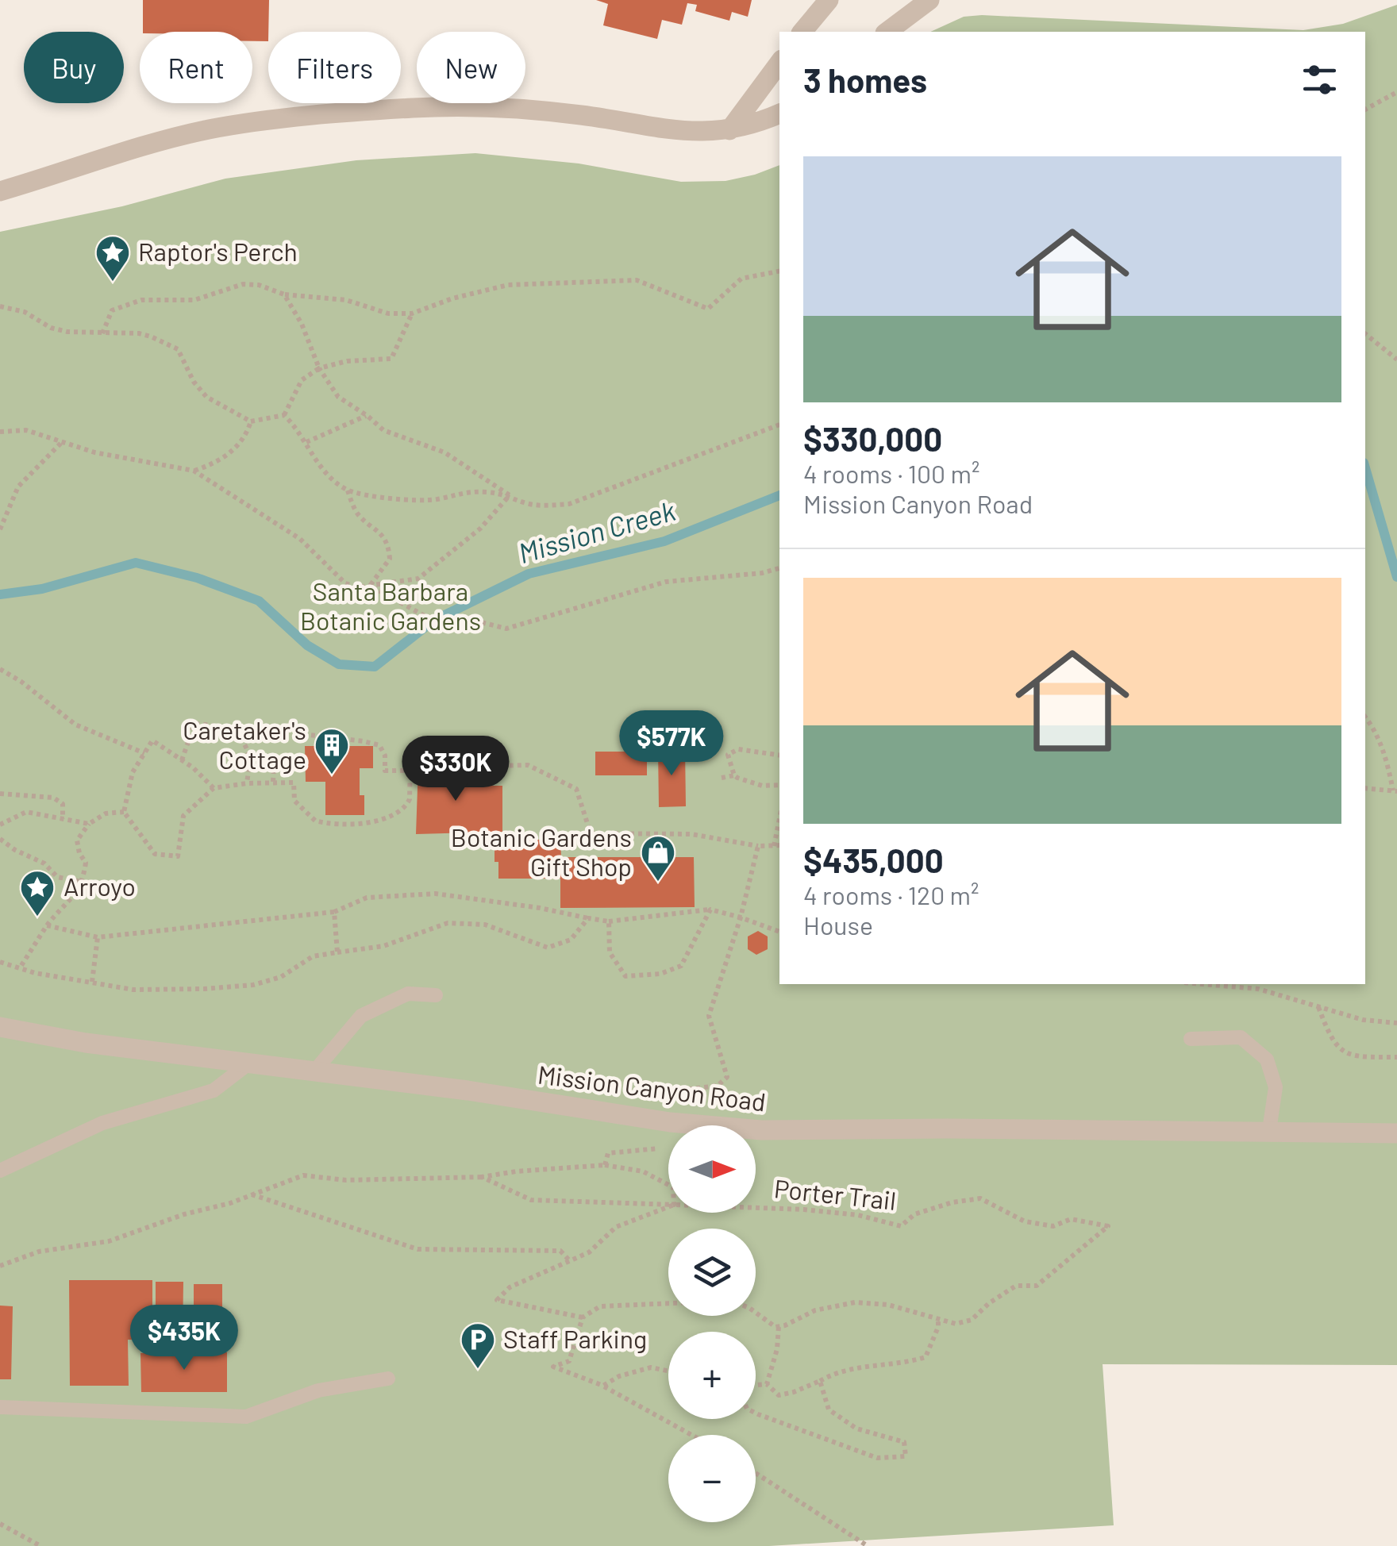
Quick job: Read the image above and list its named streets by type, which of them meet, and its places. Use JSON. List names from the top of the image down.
{
  "streets": {
    "street": ["Mission Canyon Road"],
    "path": ["Porter Trail"]
  },
  "water": ["Mission Creek"],
  "parks": ["Santa Barbara Botanic Gardens"],
  "places": {
    "place": ["Raptor's Perch", "Arroyo"],
    "building": ["Caretaker's Cottage"],
    "shop": ["Botanic Gardens Gift Shop"],
    "parking": ["Staff Parking"]
  },
  "north": "right",
  "page": {
    "chip": [
      "Buy",
      "Rent",
      "Filters",
      "New"
    ],
    "heading": "3 homes",
    "list": [
      {
        "name": "$330,000",
        "note": "4 rooms · 100 m² · Mission Canyon Road"
      },
      {
        "name": "$435,000",
        "note": "4 rooms · 120 m² · House"
      }
    ],
    "price": ["$577K", "$330K", "$435K"],
    "map_buttons": ["+", "−"]
  }
}
